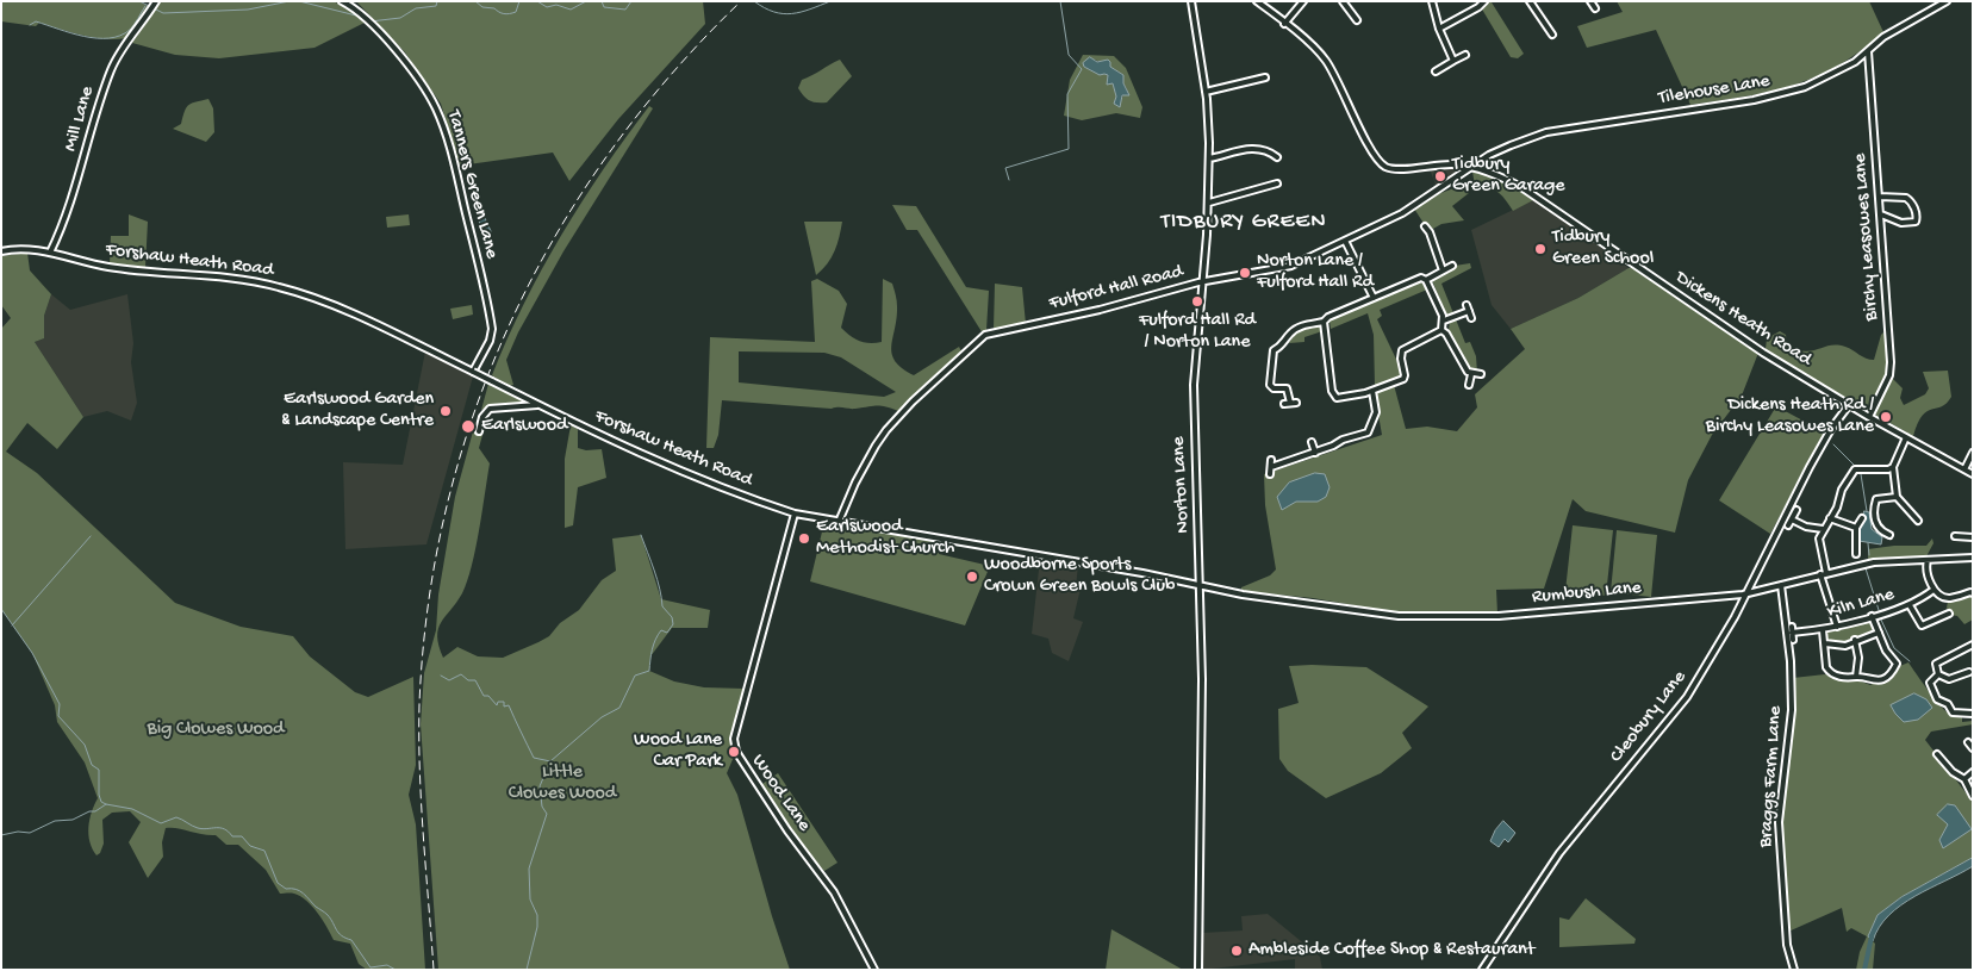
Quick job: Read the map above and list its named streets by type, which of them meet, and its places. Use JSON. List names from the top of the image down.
{
  "streets": {
    "street": [
      "Tilehouse Lane",
      "Mill Lane",
      "Tanners Green Lane",
      "Birchy Leasowes Lane",
      "Forshaw Heath Road",
      "Fulford Hall Road",
      "Dickens Heath Road",
      "Norton Lane",
      "Rumbush Lane",
      "Kiln Lane",
      "Cleobury Lane",
      "Braggs Farm Lane",
      "Wood Lane"
    ]
  },
  "crossings": [
    ["Tilehouse Lane", "Birchy Leasowes Lane"],
    ["Tilehouse Lane", "Fulford Hall Road"],
    ["Tilehouse Lane", "Dickens Heath Road"],
    ["Mill Lane", "Forshaw Heath Road"],
    ["Tanners Green Lane", "Forshaw Heath Road"],
    ["Birchy Leasowes Lane", "Dickens Heath Road"],
    ["Forshaw Heath Road", "Fulford Hall Road"],
    ["Forshaw Heath Road", "Norton Lane"],
    ["Forshaw Heath Road", "Rumbush Lane"],
    ["Forshaw Heath Road", "Wood Lane"],
    ["Fulford Hall Road", "Dickens Heath Road"],
    ["Fulford Hall Road", "Norton Lane"],
    ["Dickens Heath Road", "Cleobury Lane"],
    ["Norton Lane", "Rumbush Lane"],
    ["Rumbush Lane", "Cleobury Lane"],
    ["Rumbush Lane", "Braggs Farm Lane"]
  ],
  "districts": ["TIDBURY GREEN"],
  "parks": ["Big Clowes Wood", "Little Clowes Wood"],
  "places": [
    "Tidbury Green Garage",
    "Tidbury Green School",
    "Norton Lane / Fulford Hall Rd",
    "Fulford Hall Rd / Norton Lane",
    "Earlswood Garden & Landscape Centre",
    "Dickens Heath Rd / Birchy Leasowes Lane",
    "Earlswood",
    "Earlswood Methodist Church",
    "Woodborne Sports Crown Green Bowls Club",
    "Wood Lane Car Park",
    "Ambleside Coffee Shop & Restaurant"
  ]
}
